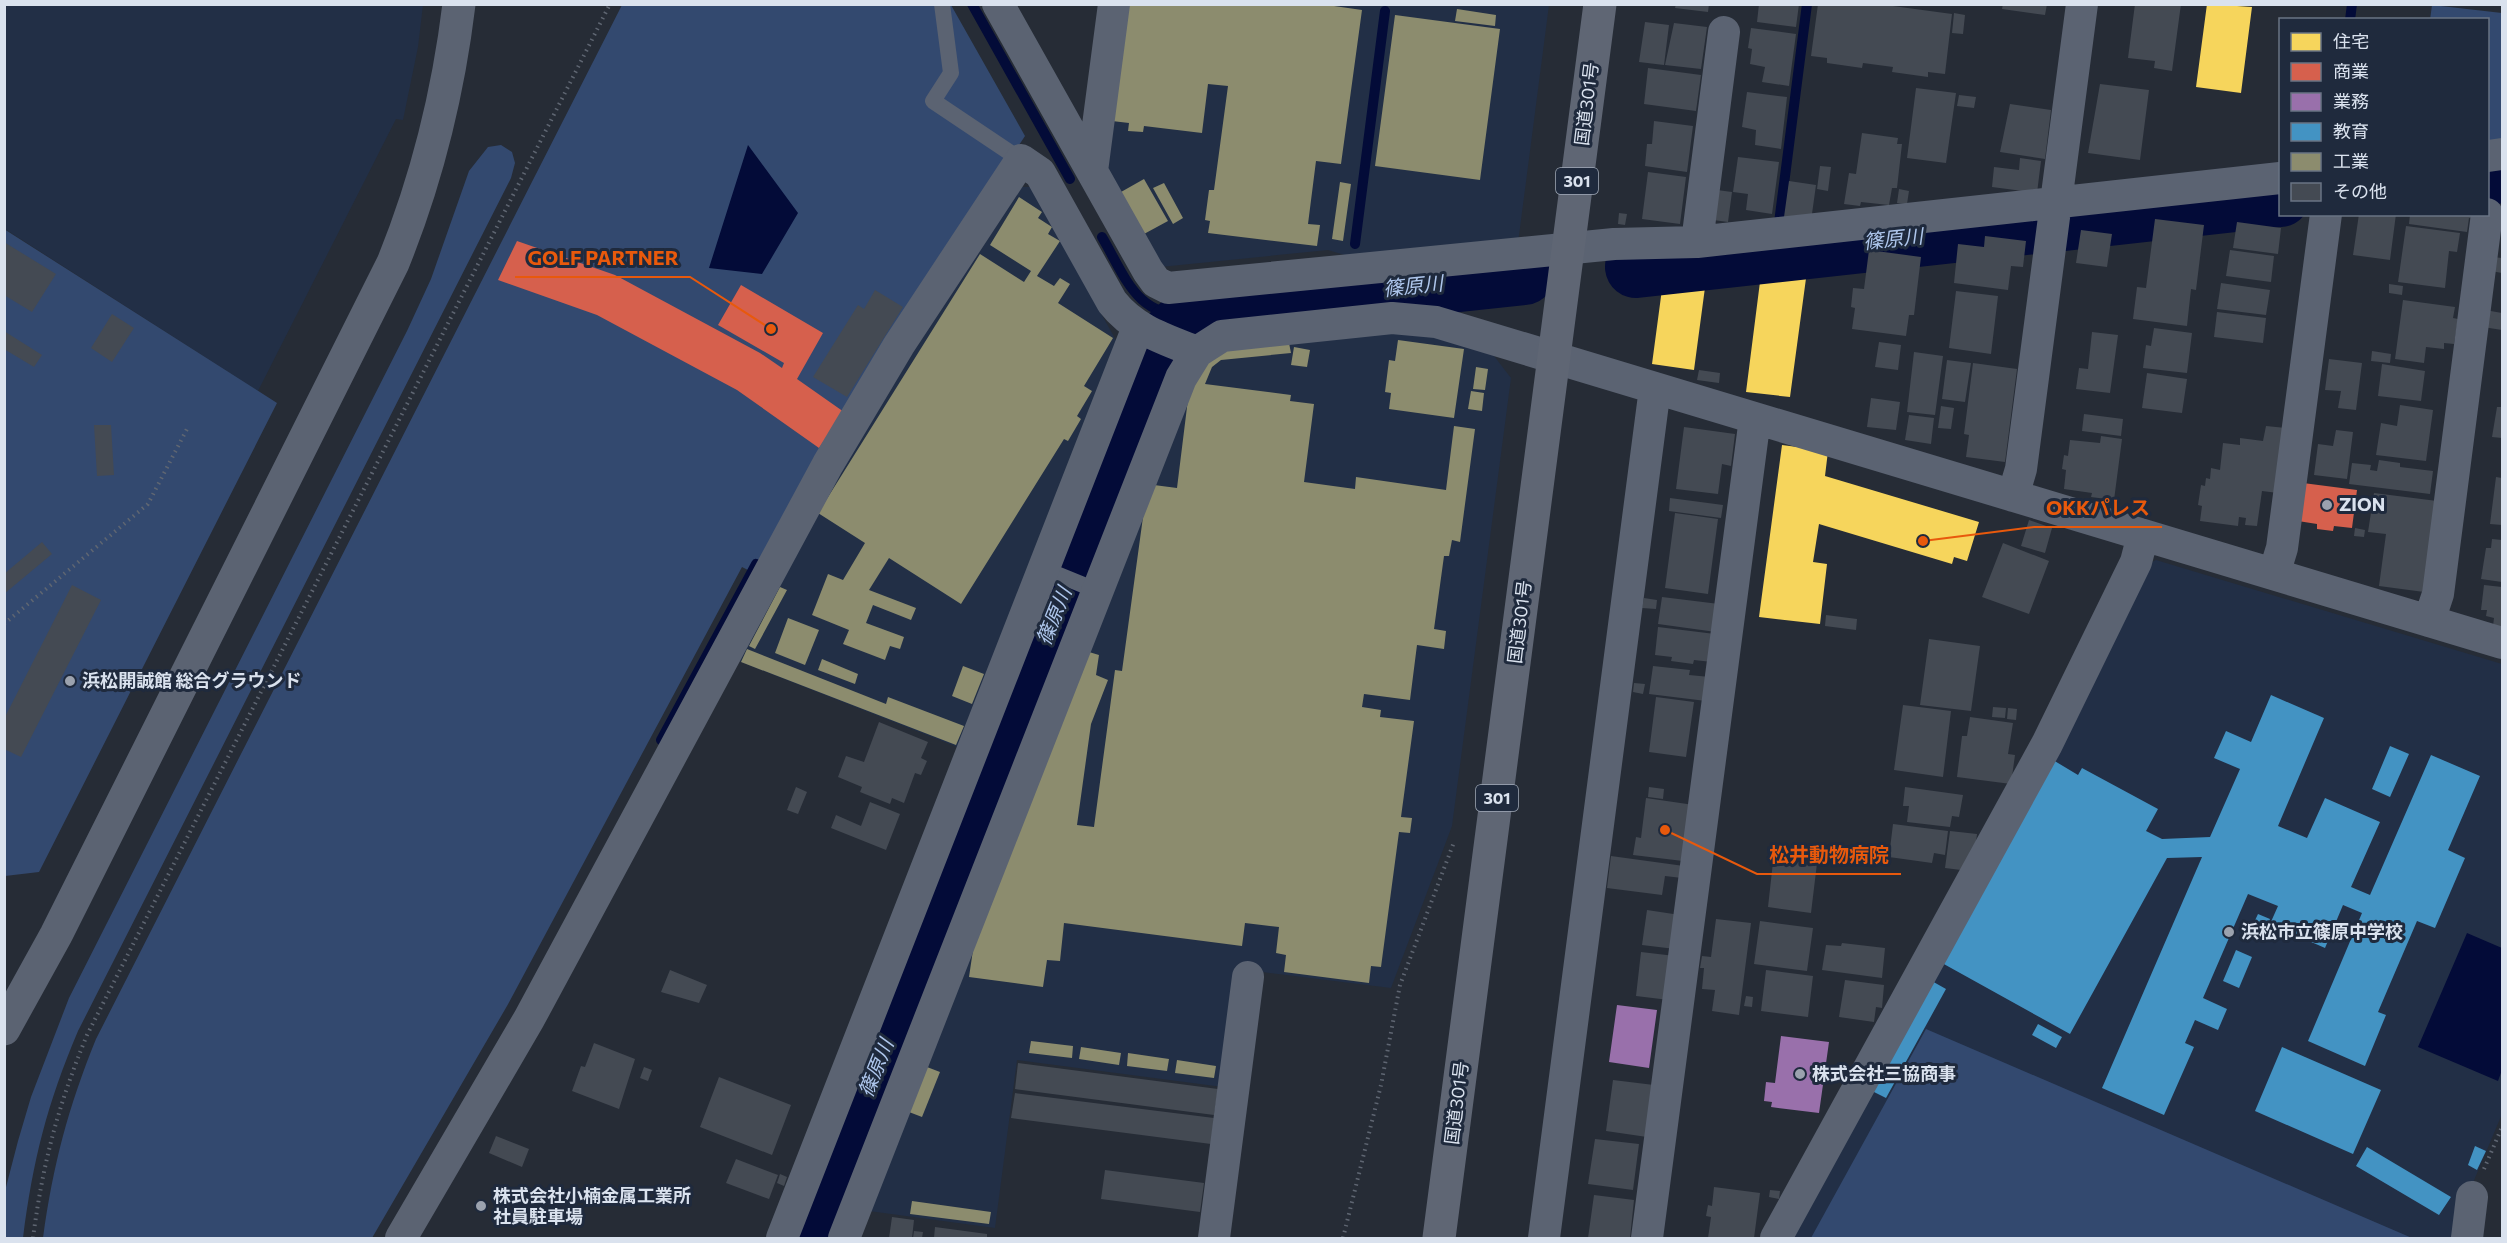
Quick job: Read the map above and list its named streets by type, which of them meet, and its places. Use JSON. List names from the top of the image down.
{
  "streets": {
    "highway": ["国道301号", "301"]
  },
  "water": ["篠原川"],
  "places": [
    "GOLF PARTNER",
    "ZION",
    "OKKパレス",
    "浜松開誠館 総合グラウンド",
    "松井動物病院",
    "浜松市立篠原中学校",
    "株式会社三協商事",
    "株式会社小楠金属工業所 社員駐車場"
  ],
  "legend": [
    "住宅",
    "商業",
    "業務",
    "教育",
    "工業",
    "その他"
  ]
}
